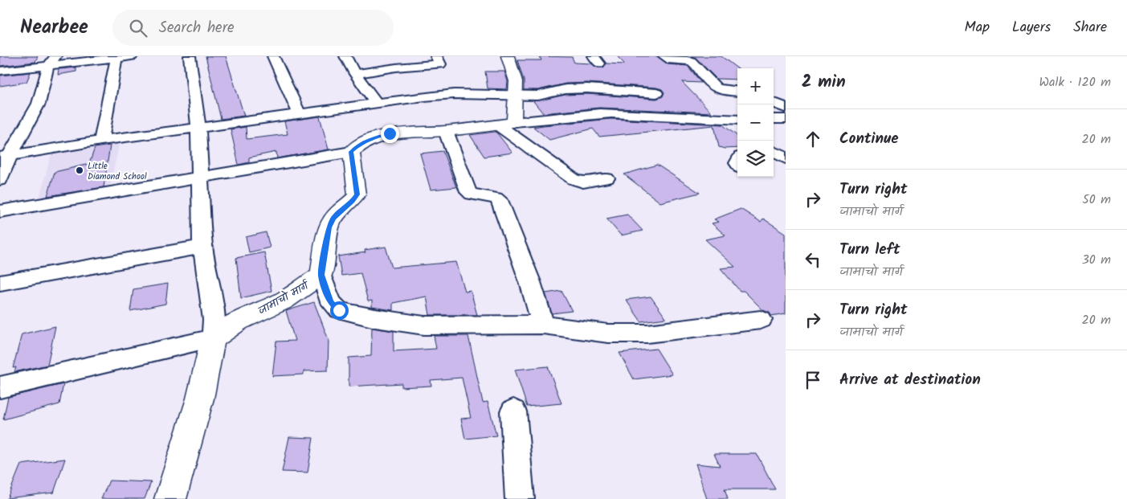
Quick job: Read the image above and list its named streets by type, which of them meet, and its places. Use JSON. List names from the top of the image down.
{
  "streets": {
    "street": ["जामाचो मार्ग"]
  },
  "places": ["Little Diamond School"],
  "page": {
    "header": "Nearbee",
    "search": "Search here",
    "nav": ["Map", "Layers", "Share"],
    "heading": ["2 min", "Walk · 120 m"],
    "map_buttons": ["+", "−"],
    "list": [
      ["Continue", "20 m"],
      ["Turn right", "जामाचो मार्ग", "50 m"],
      ["Turn left", "जामाचो मार्ग", "30 m"],
      ["Turn right", "जामाचो मार्ग", "20 m"],
      "Arrive at destination"
    ]
  }
}
